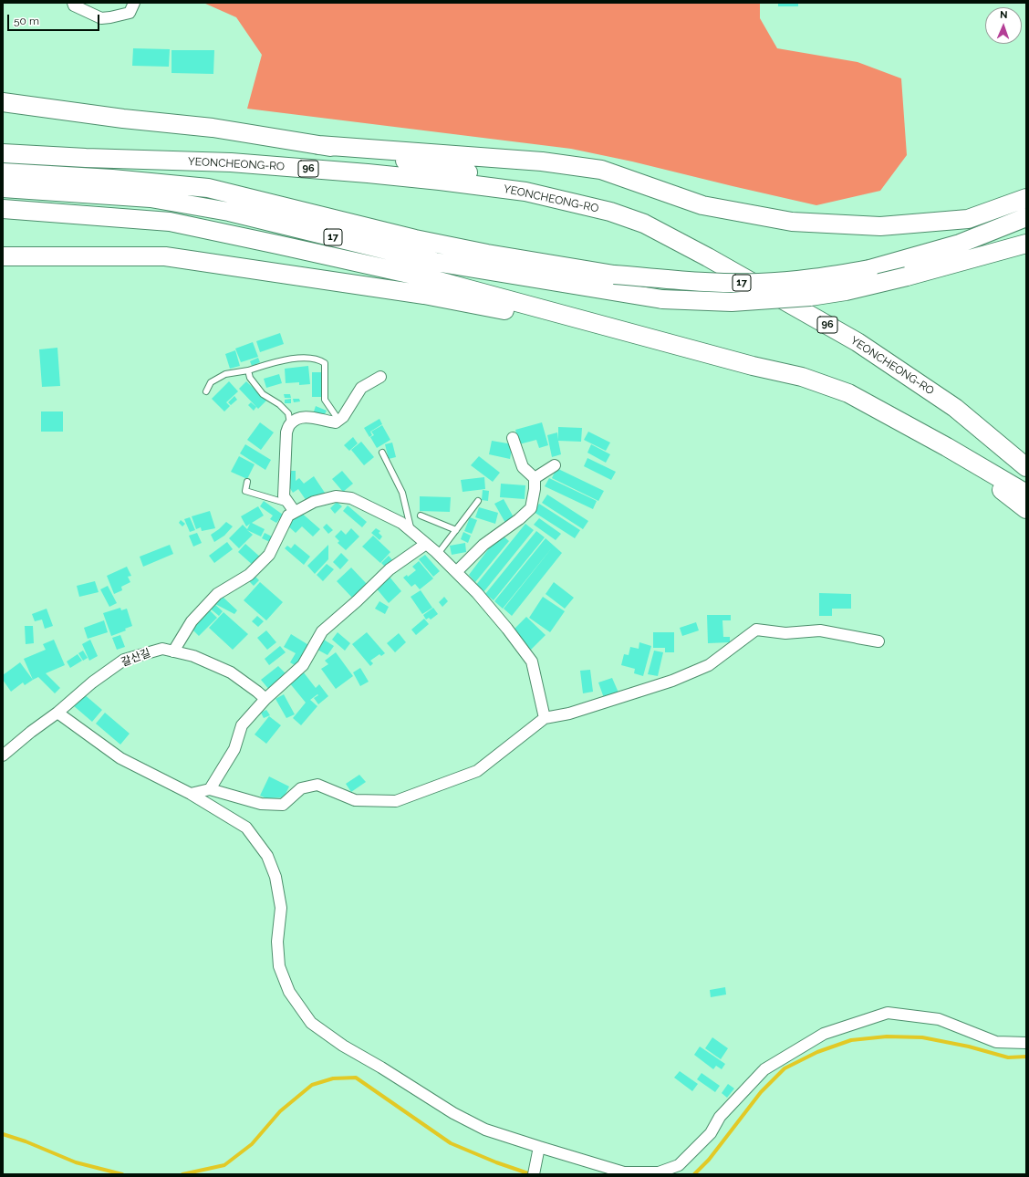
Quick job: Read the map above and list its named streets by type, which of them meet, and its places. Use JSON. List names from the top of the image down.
{
  "streets": {
    "highway": ["YEONCHEONG-RO", "96", "17"],
    "street": ["갈산길"]
  },
  "scale_bar": "50 m",
  "north": "top"
}
